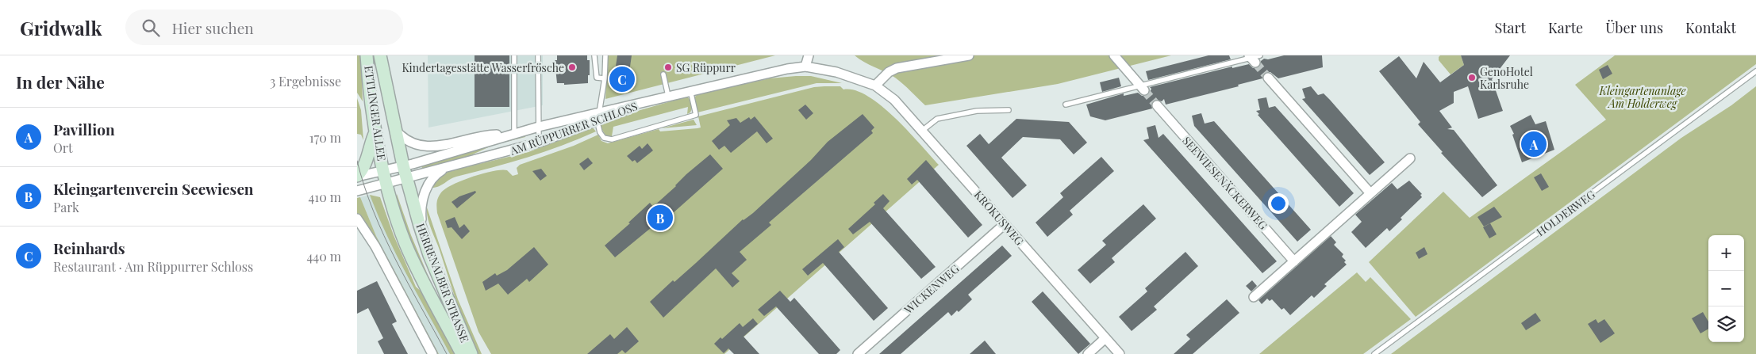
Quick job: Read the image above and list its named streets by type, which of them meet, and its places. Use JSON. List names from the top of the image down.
{
  "streets": {
    "main road": ["ETTLINGER ALLEE", "HERRENALBER STRASSE"],
    "street": [
      "AM RÜPPURRER SCHLOSS",
      "SEEWIESENÄCKERWEG",
      "KROKUSWEG",
      "WICKENWEG"
    ],
    "lane": ["HOLDERWEG"]
  },
  "crossings": [
    ["ETTLINGER ALLEE", "AM RÜPPURRER SCHLOSS"],
    ["ETTLINGER ALLEE", "HERRENALBER STRASSE"],
    ["AM RÜPPURRER SCHLOSS", "KROKUSWEG"],
    ["AM RÜPPURRER SCHLOSS", "HERRENALBER STRASSE"],
    ["KROKUSWEG", "WICKENWEG"]
  ],
  "parks": ["Kleingartenanlage Am Holderweg"],
  "places": ["Kindertagesstätte Wasserfrösche", "SG Rüppurr", "GenoHotel Karlsruhe"],
  "page": {
    "header": "Gridwalk",
    "search": "Hier suchen",
    "nav": [
      "Start",
      "Karte",
      "Über uns",
      "Kontakt"
    ],
    "heading": ["In der Nähe", "3 Ergebnisse"],
    "pins": ["C", "A", "B"],
    "list": [
      {
        "mark": "A",
        "name": "Pavillion",
        "note": "Ort",
        "value": "170 m"
      },
      {
        "mark": "B",
        "name": "Kleingartenverein Seewiesen",
        "note": "Park",
        "value": "410 m"
      },
      {
        "mark": "C",
        "name": "Reinhards",
        "note": "Restaurant · Am Rüppurrer Schloss",
        "value": "440 m"
      }
    ],
    "map_buttons": ["+", "−"]
  }
}
